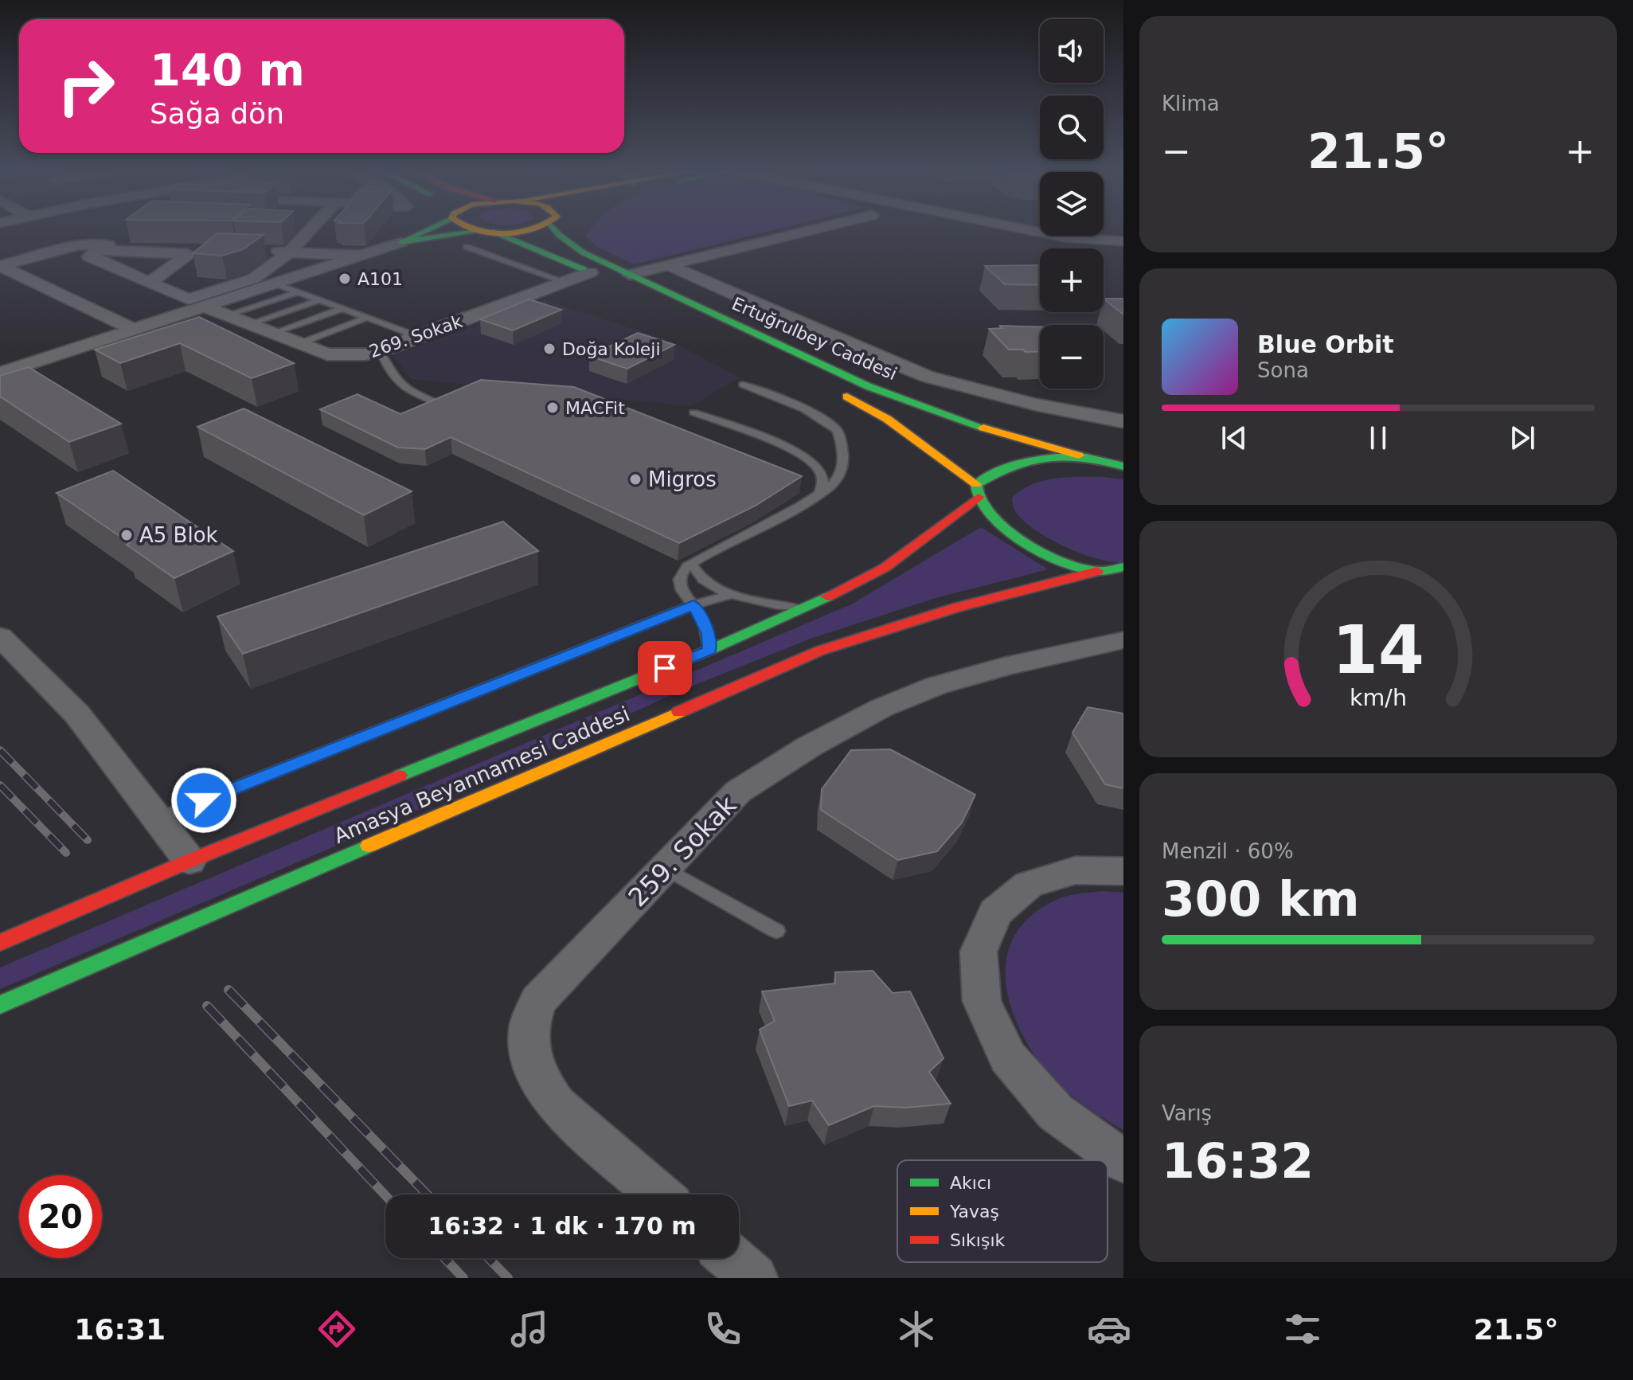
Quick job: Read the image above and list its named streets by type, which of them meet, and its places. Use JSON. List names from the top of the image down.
{
  "streets": {
    "main road": ["Ertuğrulbey Caddesi", "Amasya Beyannamesi Caddesi"],
    "street": ["269. Sokak", "259. Sokak"]
  },
  "crossings": [
    ["Ertuğrulbey Caddesi", "Amasya Beyannamesi Caddesi"]
  ],
  "places": [
    "A101",
    "Doğa Koleji",
    "MACFit",
    "Migros",
    "A5 Blok"
  ],
  "legend": ["Akıcı", "Yavaş", "Sıkışık"],
  "page": {
    "tile": [
      "Klima",
      ["Menzil · 60%", "300 km"],
      ["Varış", "16:32"]
    ],
    "map_buttons": ["+", "−"],
    "turn": ["140 m", "Sağa dön"],
    "heat": ["−", "21.5°", "+"],
    "song": ["Blue Orbit", "Sona"],
    "limit": "20",
    "trip": "16:32 · 1 dk · 170 m",
    "tabs": ["16:31", "21.5°"],
    "gauge": ["14", "km/h"]
  }
}
